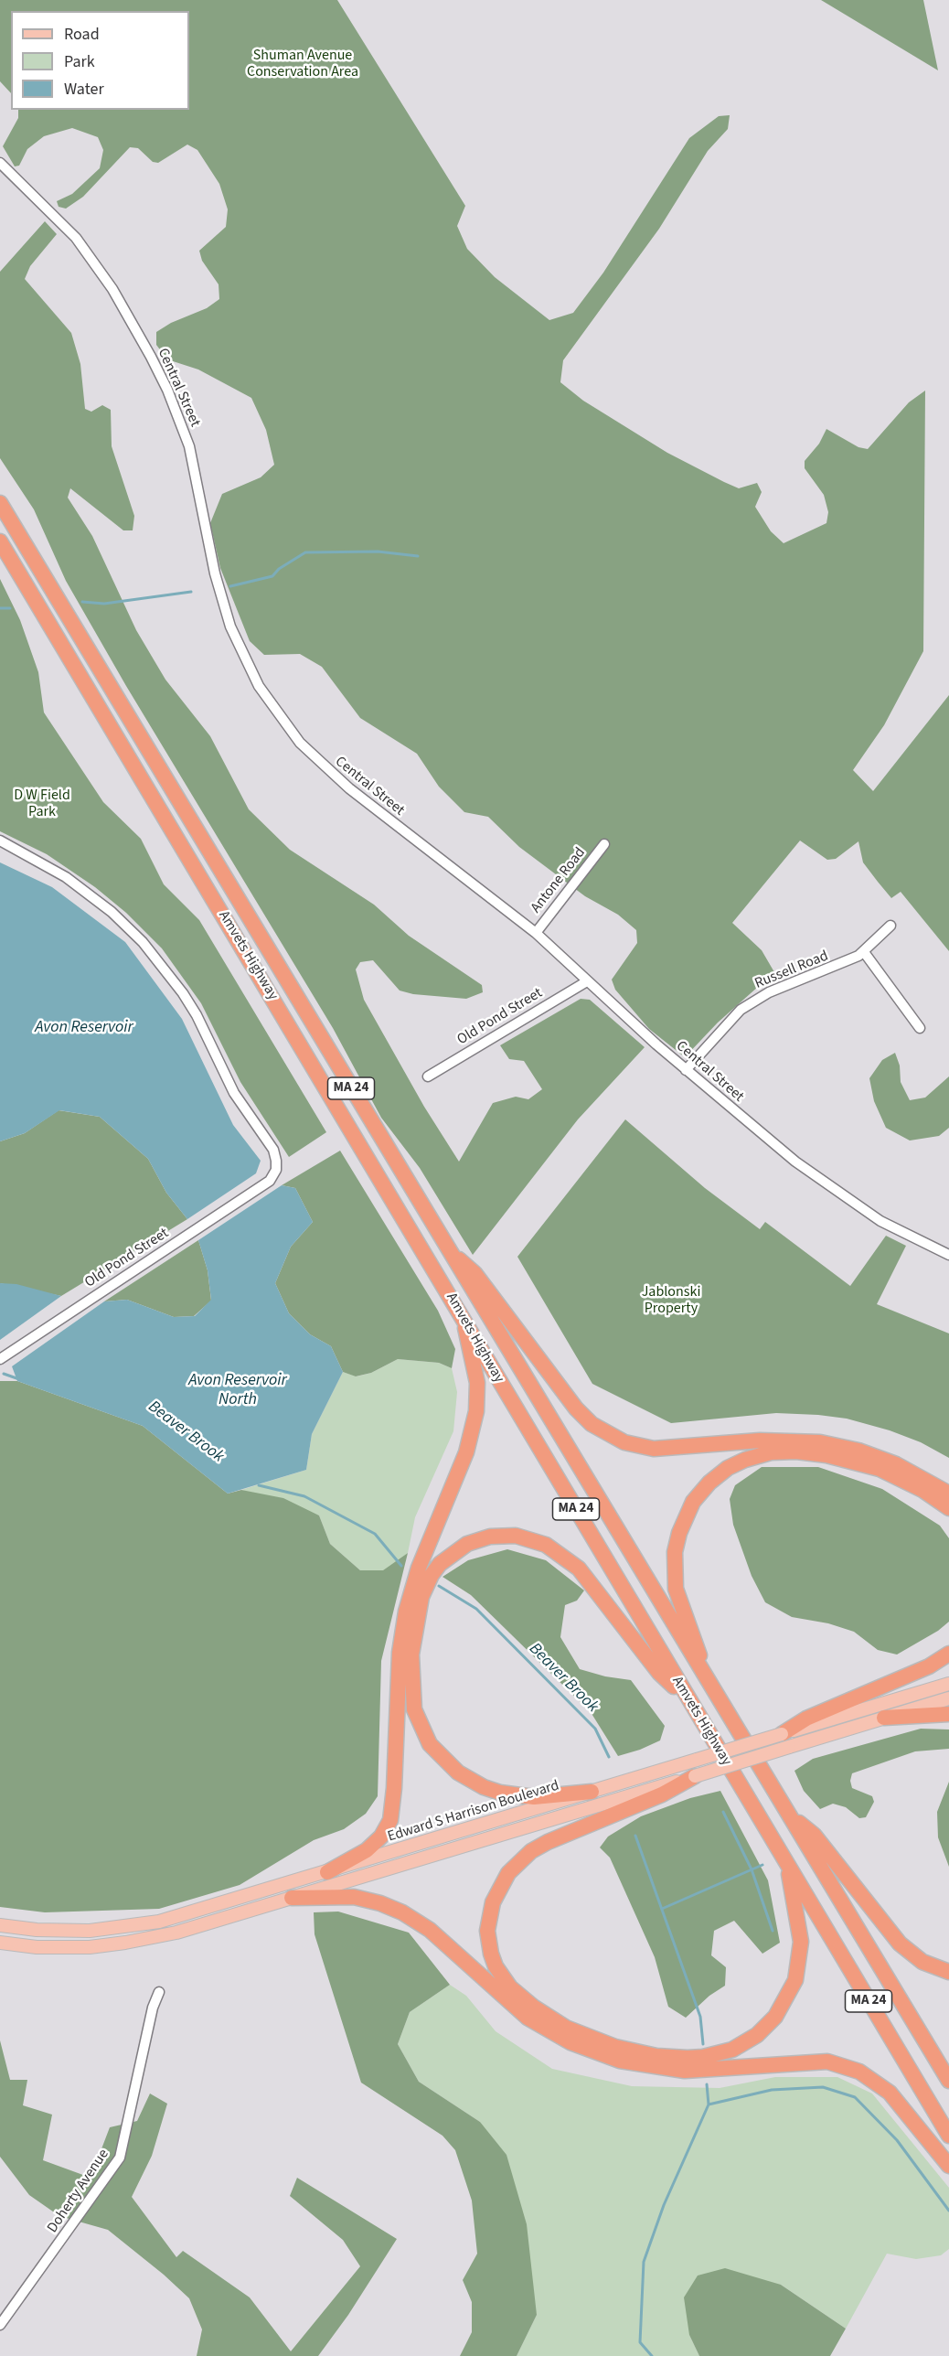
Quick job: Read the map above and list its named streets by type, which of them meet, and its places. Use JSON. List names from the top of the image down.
{
  "streets": {
    "highway": ["Amvets Highway", "MA 24"],
    "main road": ["Edward S Harrison Boulevard"],
    "street": [
      "Central Street",
      "Antone Road",
      "Russell Road",
      "Old Pond Street",
      "Doherty Avenue"
    ]
  },
  "crossings": [
    ["Central Street", "Antone Road"],
    ["Central Street", "Russell Road"],
    ["Central Street", "Old Pond Street"]
  ],
  "water": ["Avon Reservoir", "Avon Reservoir North", "Beaver Brook"],
  "parks": ["Shuman Avenue Conservation Area", "D W Field Park", "Jablonski Property"],
  "legend": ["Road", "Park", "Water"]
}
